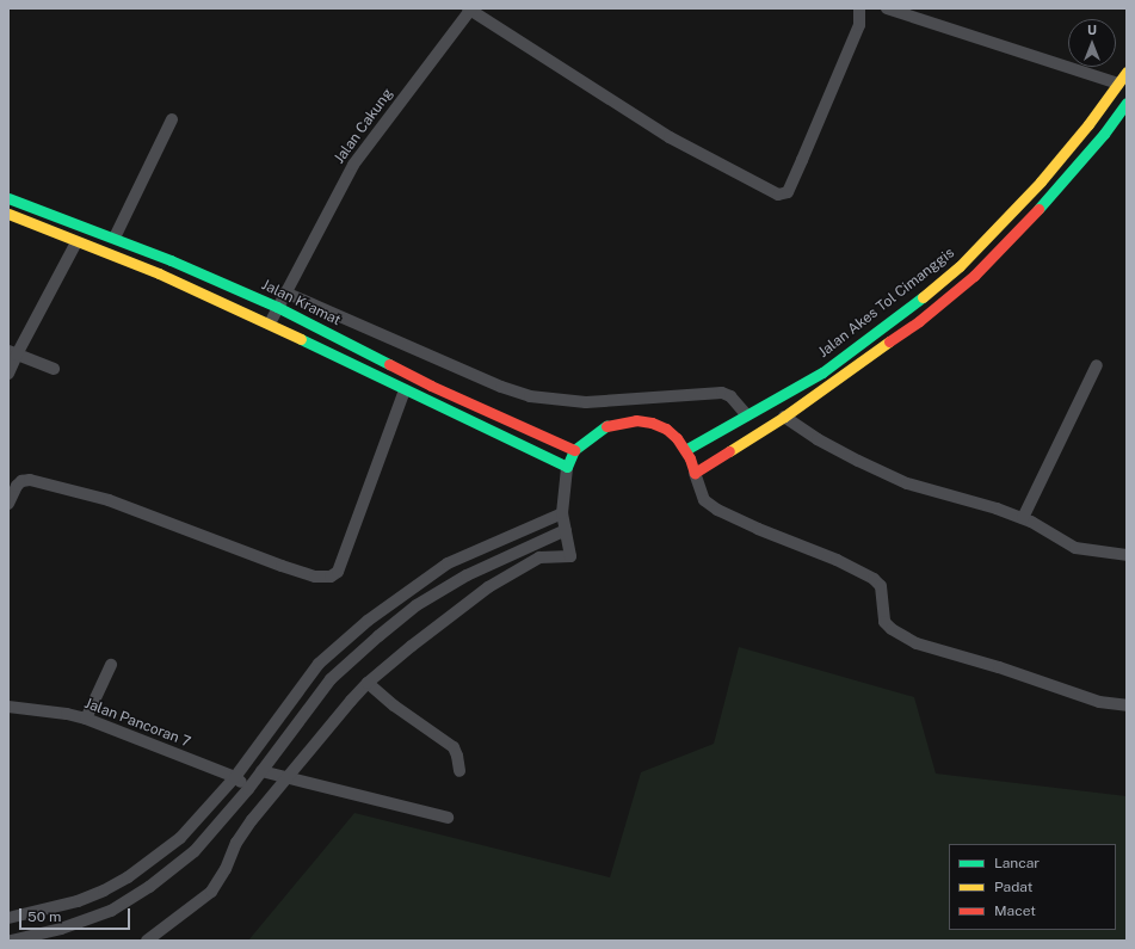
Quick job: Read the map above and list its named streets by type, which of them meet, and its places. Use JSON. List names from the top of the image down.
{
  "streets": {
    "main road": ["Jalan Kramat", "Jalan Akes Tol Cimanggis"],
    "street": ["Jalan Cakung", "Jalan Pancoran 7"]
  },
  "crossings": [
    ["Jalan Cakung", "Jalan Kramat"]
  ],
  "legend": ["Lancar", "Padat", "Macet"],
  "scale_bar": "50 m",
  "north": "top"
}
